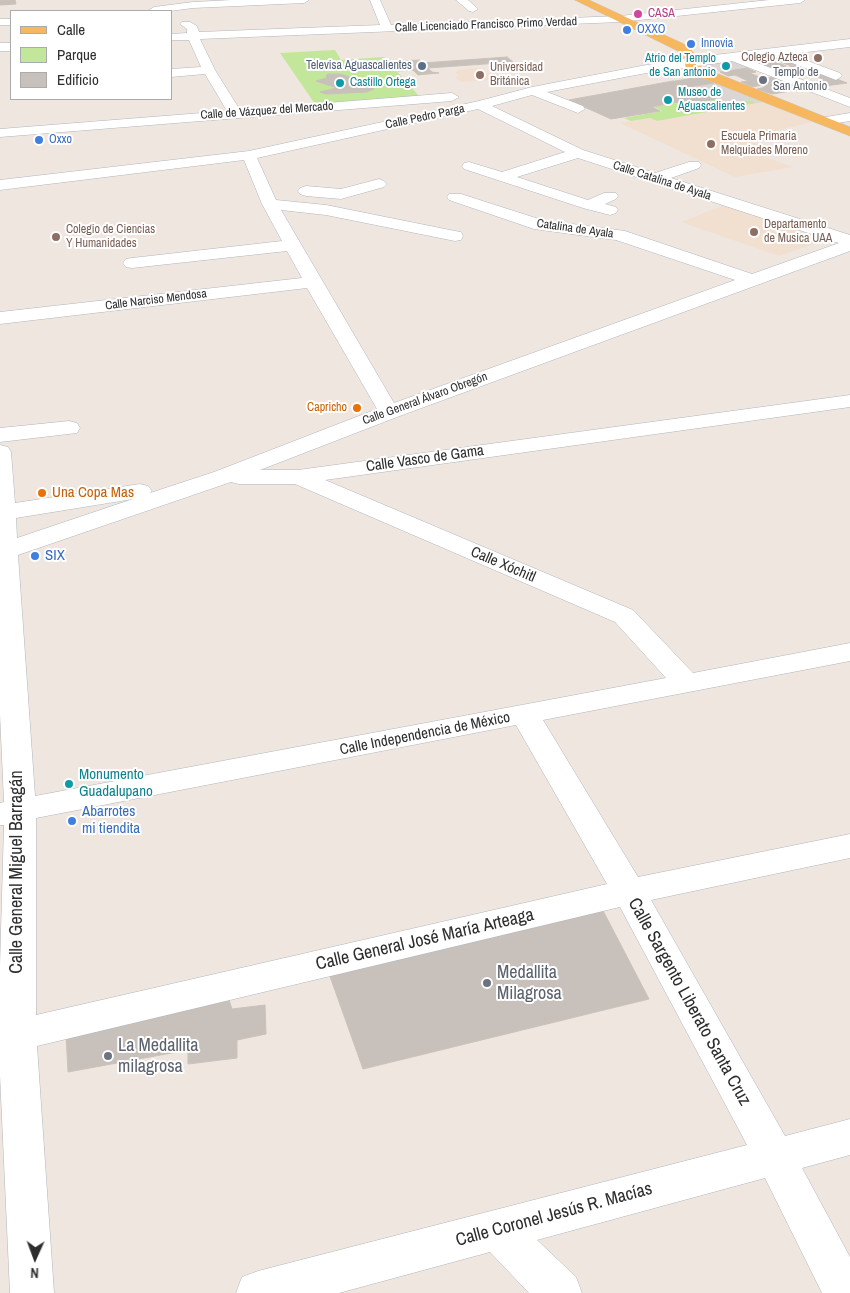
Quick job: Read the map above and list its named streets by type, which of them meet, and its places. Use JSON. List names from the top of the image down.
{
  "streets": {
    "street": [
      "Calle Licenciado Francisco Primo Verdad",
      "Calle de Vázquez del Mercado",
      "Calle Pedro Parga",
      "Calle Catalina de Ayala",
      "Catalina de Ayala",
      "Calle Narciso Mendosa",
      "Calle General Álvaro Obregón",
      "Calle Vasco de Gama",
      "Calle Xóchitl",
      "Calle Independencia de México",
      "Calle General Miguel Barragán",
      "Calle General José María Arteaga",
      "Calle Sargento Liberato Santa Cruz",
      "Calle Coronel Jesús R. Macías"
    ]
  },
  "crossings": [
    ["Calle de Vázquez del Mercado", "Calle Pedro Parga"],
    ["Calle Pedro Parga", "Calle Catalina de Ayala"],
    ["Calle Catalina de Ayala", "Calle General Álvaro Obregón"],
    ["Catalina de Ayala", "Calle General Álvaro Obregón"],
    ["Calle General Álvaro Obregón", "Calle Vasco de Gama"],
    ["Calle General Álvaro Obregón", "Calle General Miguel Barragán"],
    ["Calle Vasco de Gama", "Calle Xóchitl"],
    ["Calle Vasco de Gama", "Calle General Miguel Barragán"],
    ["Calle Xóchitl", "Calle Independencia de México"],
    ["Calle Independencia de México", "Calle General Miguel Barragán"],
    ["Calle Independencia de México", "Calle Sargento Liberato Santa Cruz"],
    ["Calle General Miguel Barragán", "Calle General José María Arteaga"],
    ["Calle General José María Arteaga", "Calle Sargento Liberato Santa Cruz"],
    ["Calle Sargento Liberato Santa Cruz", "Calle Coronel Jesús R. Macías"]
  ],
  "places": [
    "CASA",
    "OXXO",
    "Innovia",
    "Colegio Azteca",
    "Televisa Aguascalientes",
    "Atrio del Templo de San antonio",
    "Universidad Británica",
    "Templo de San Antonio",
    "Castillo Ortega",
    "Museo de Aguascalientes",
    "Oxxo",
    "Escuela Primaria Melquiades Moreno",
    "Departamento de Musica UAA",
    "Colegio de Ciencias Y Humanidades",
    "Capricho",
    "Una Copa Mas",
    "SIX",
    "Monumento Guadalupano",
    "Abarrotes mi tiendita",
    "Medallita Milagrosa",
    "La Medallita milagrosa"
  ],
  "legend": ["Calle", "Parque", "Edificio"],
  "north": "bottom"
}
